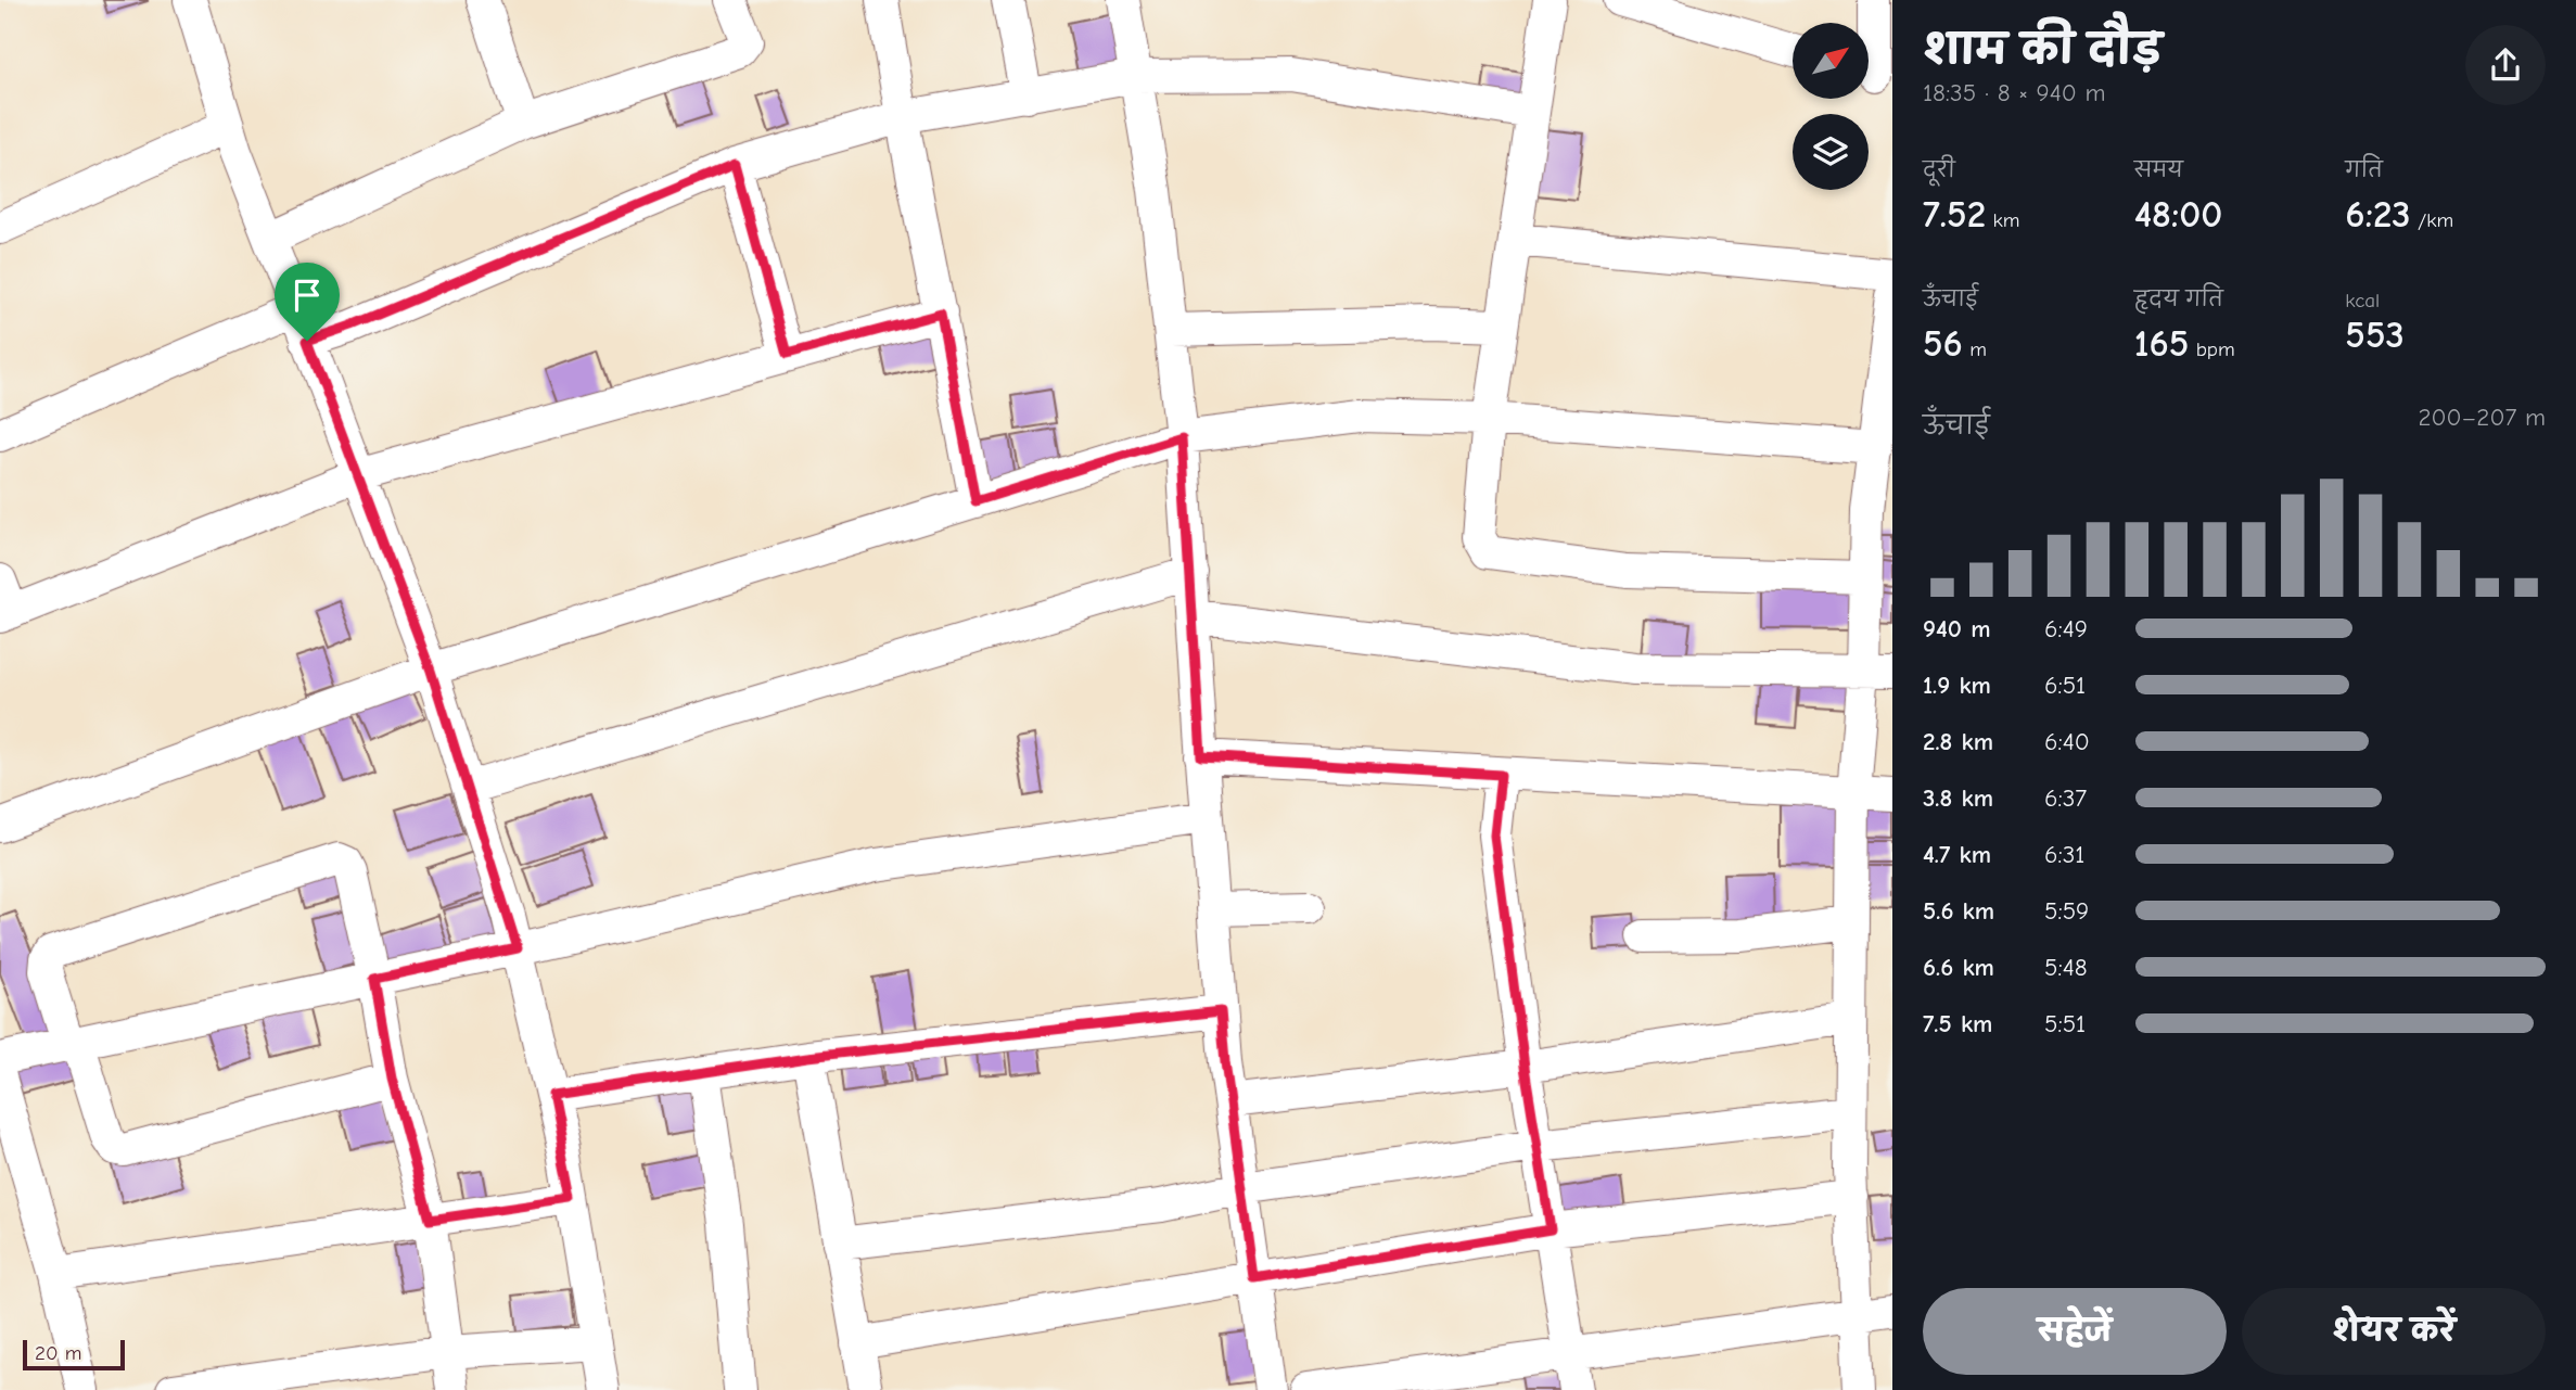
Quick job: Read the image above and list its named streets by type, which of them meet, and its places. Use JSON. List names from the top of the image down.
{
  "scale_bar": "20 m",
  "north": "top right",
  "page": {
    "heading": ["शाम की दौड़", "18:35 · 8 × 940 m"],
    "stats": [
      ["दूरी", "7.52 km"],
      ["समय", "48:00"],
      ["गति", "6:23 /km"],
      ["ऊँचाई", "56 m"],
      ["हृदय गति", "165 bpm"],
      ["kcal", "553"]
    ],
    "chart": ["ऊँचाई", "200–207 m"],
    "list": [
      {
        "name": "940 m",
        "note": "6:49"
      },
      {
        "name": "1.9 km",
        "note": "6:51"
      },
      {
        "name": "2.8 km",
        "note": "6:40"
      },
      {
        "name": "3.8 km",
        "note": "6:37"
      },
      {
        "name": "4.7 km",
        "note": "6:31"
      },
      {
        "name": "5.6 km",
        "note": "5:59"
      },
      {
        "name": "6.6 km",
        "note": "5:48"
      },
      {
        "name": "7.5 km",
        "note": "5:51"
      }
    ],
    "buttons": ["सहेजें", "शेयर करें"],
    "scale": "20 m"
  }
}
